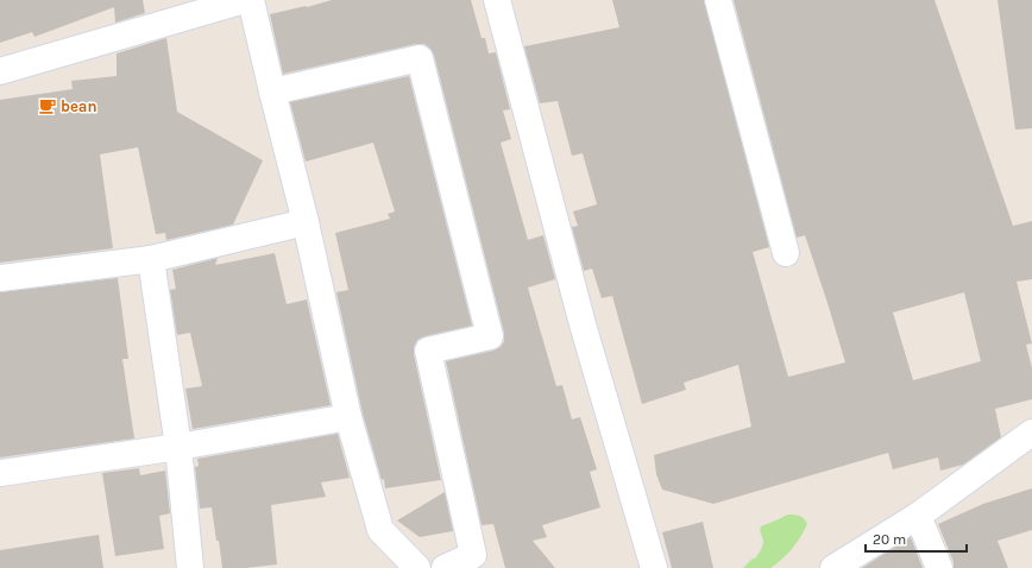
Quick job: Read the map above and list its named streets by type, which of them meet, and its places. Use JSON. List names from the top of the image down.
{
  "places": {
    "cafe": ["bean"]
  },
  "scale_bar": "20 m"
}
